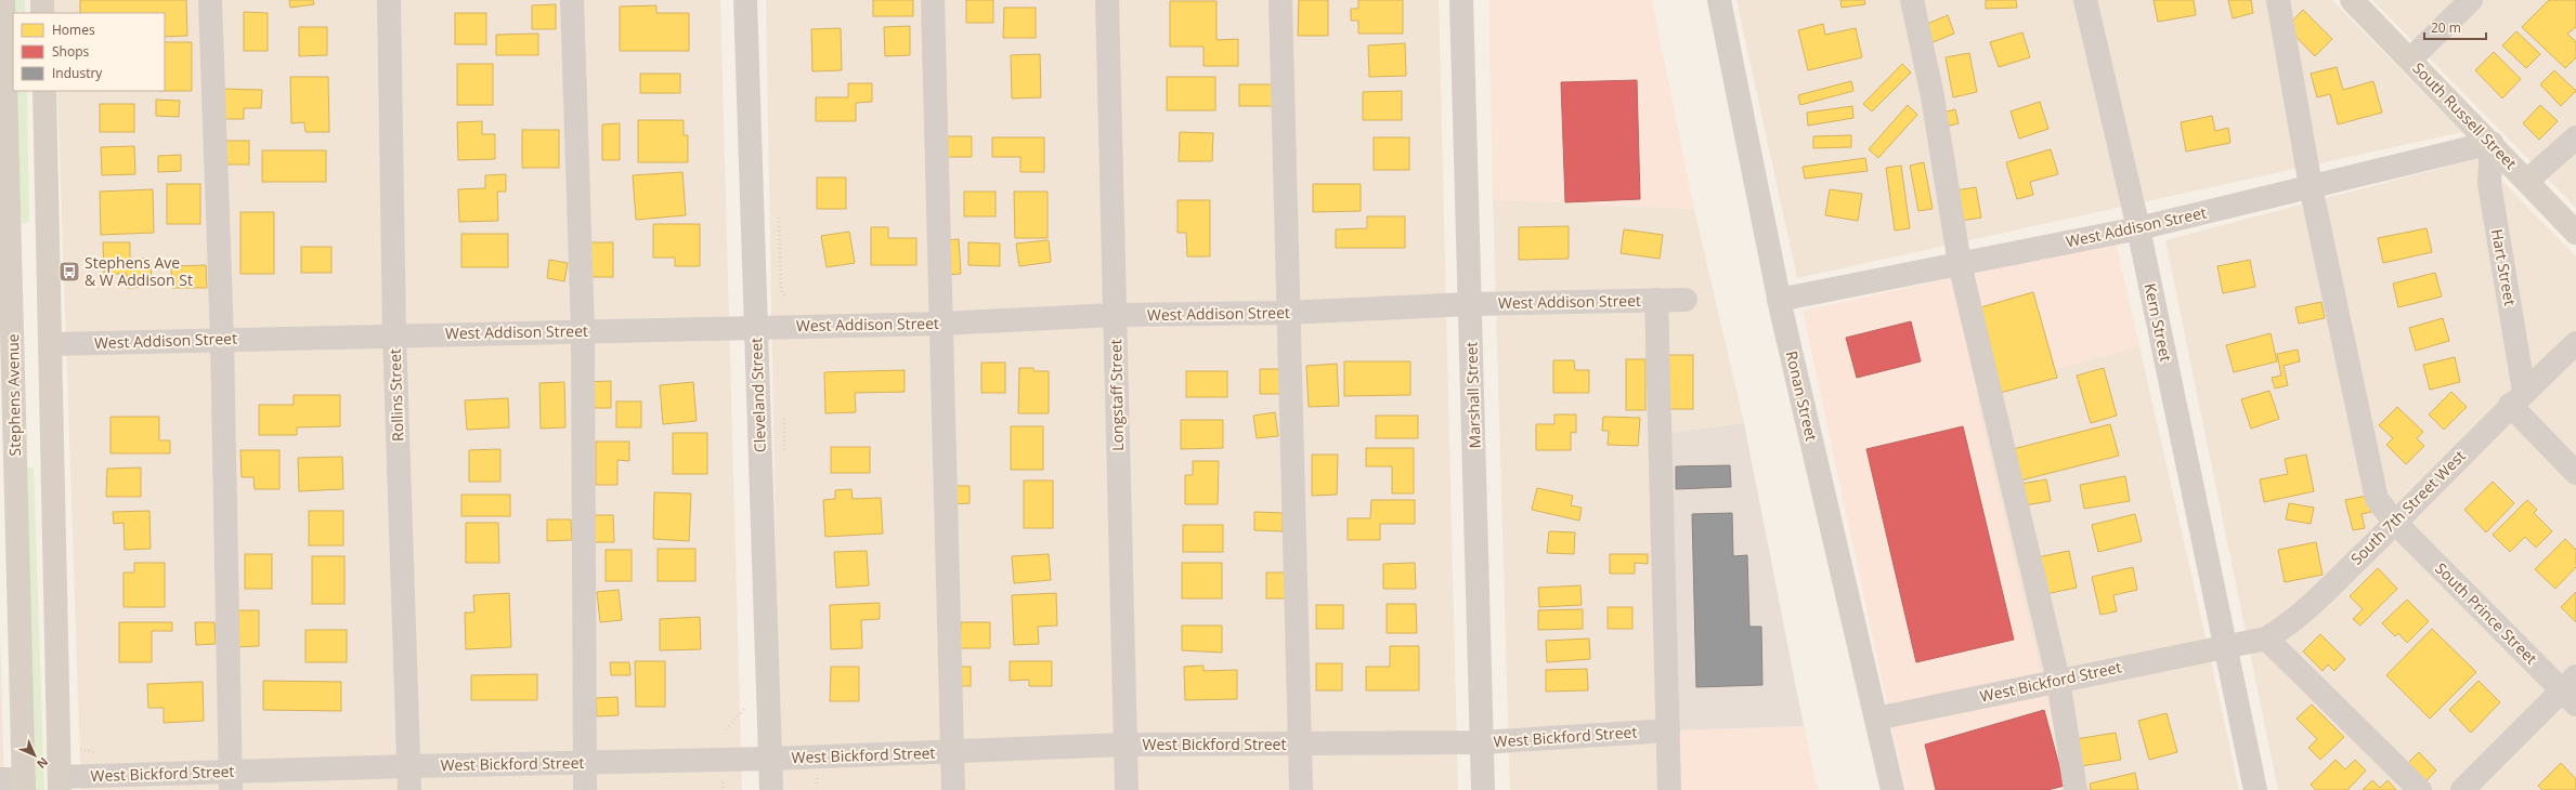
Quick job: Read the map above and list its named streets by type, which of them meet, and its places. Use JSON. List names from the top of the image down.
{
  "streets": {
    "main road": ["South Russell Street", "Stephens Avenue"],
    "street": [
      "West Addison Street",
      "Hart Street",
      "Kern Street",
      "Rollins Street",
      "Cleveland Street",
      "Longstaff Street",
      "Marshall Street",
      "Ronan Street",
      "South 7th Street West",
      "South Prince Street",
      "West Bickford Street"
    ]
  },
  "crossings": [
    ["South Russell Street", "West Addison Street"],
    ["South Russell Street", "Hart Street"],
    ["West Addison Street", "Hart Street"],
    ["West Addison Street", "Kern Street"],
    ["West Addison Street", "Rollins Street"],
    ["West Addison Street", "Cleveland Street"],
    ["West Addison Street", "Longstaff Street"],
    ["West Addison Street", "Marshall Street"],
    ["West Addison Street", "Ronan Street"],
    ["West Addison Street", "South Prince Street"],
    ["Hart Street", "South 7th Street West"],
    ["Kern Street", "South 7th Street West"],
    ["Kern Street", "West Bickford Street"],
    ["Rollins Street", "West Bickford Street"],
    ["Cleveland Street", "West Bickford Street"],
    ["Longstaff Street", "West Bickford Street"],
    ["Marshall Street", "West Bickford Street"],
    ["Ronan Street", "West Bickford Street"],
    ["South 7th Street West", "South Prince Street"],
    ["South 7th Street West", "West Bickford Street"]
  ],
  "places": {
    "bus stop": ["Stephens Ave & W Addison St"]
  },
  "legend": ["Homes", "Shops", "Industry"],
  "scale_bar": "20 m",
  "north": "bottom right"
}
